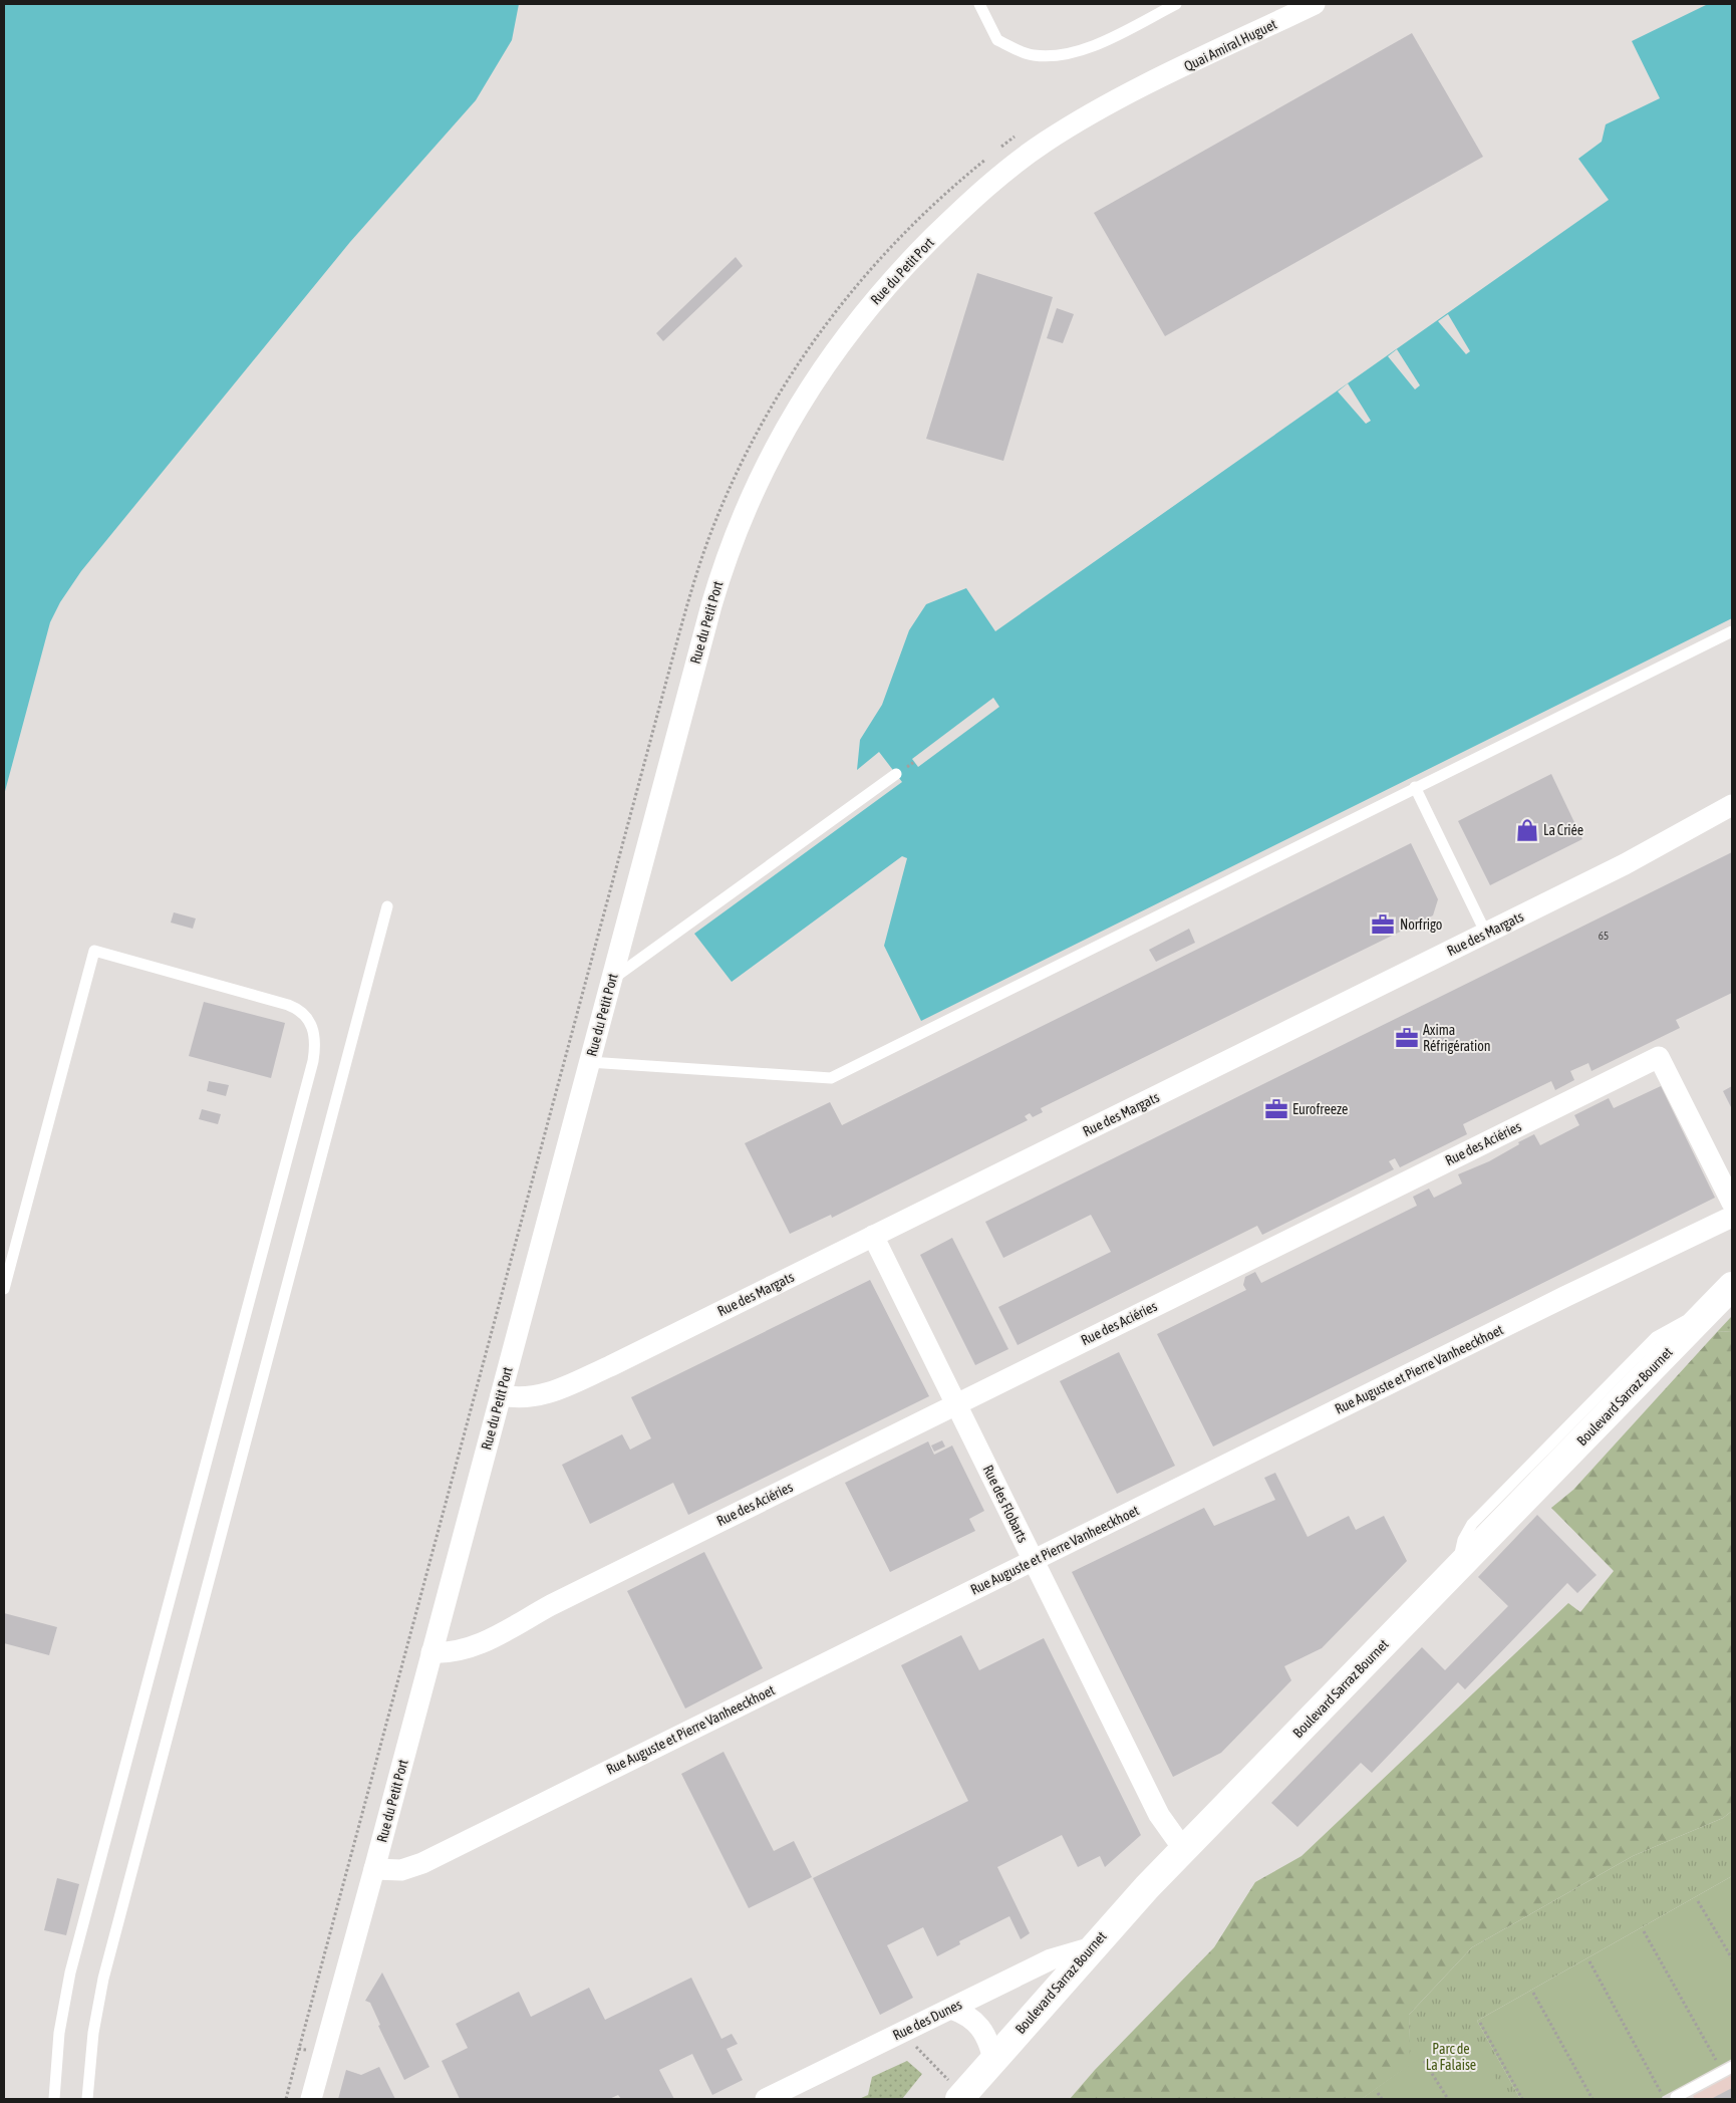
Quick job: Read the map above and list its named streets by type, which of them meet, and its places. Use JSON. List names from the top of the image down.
{
  "streets": {
    "street": [
      "Quai Amiral Huguet",
      "Rue du Petit Port",
      "Rue des Margats",
      "Rue des Aciéries",
      "Rue Auguste et Pierre Vanheeckhoet",
      "Boulevard Sarraz Bournet",
      "Rue des Flobarts",
      "Rue des Dunes"
    ]
  },
  "crossings": [
    ["Quai Amiral Huguet", "Rue du Petit Port"],
    ["Rue du Petit Port", "Rue des Margats"],
    ["Rue du Petit Port", "Rue des Aciéries"],
    ["Rue du Petit Port", "Rue Auguste et Pierre Vanheeckhoet"],
    ["Rue des Margats", "Rue des Flobarts"],
    ["Rue des Aciéries", "Rue des Flobarts"],
    ["Rue Auguste et Pierre Vanheeckhoet", "Rue des Flobarts"],
    ["Boulevard Sarraz Bournet", "Rue des Flobarts"],
    ["Boulevard Sarraz Bournet", "Rue des Dunes"]
  ],
  "parks": ["Parc de La Falaise"],
  "places": {
    "shop": ["La Criée"],
    "office": ["Norfrigo", "Axima Réfrigération", "Eurofreeze"]
  },
  "house_numbers": ["65"]
}
